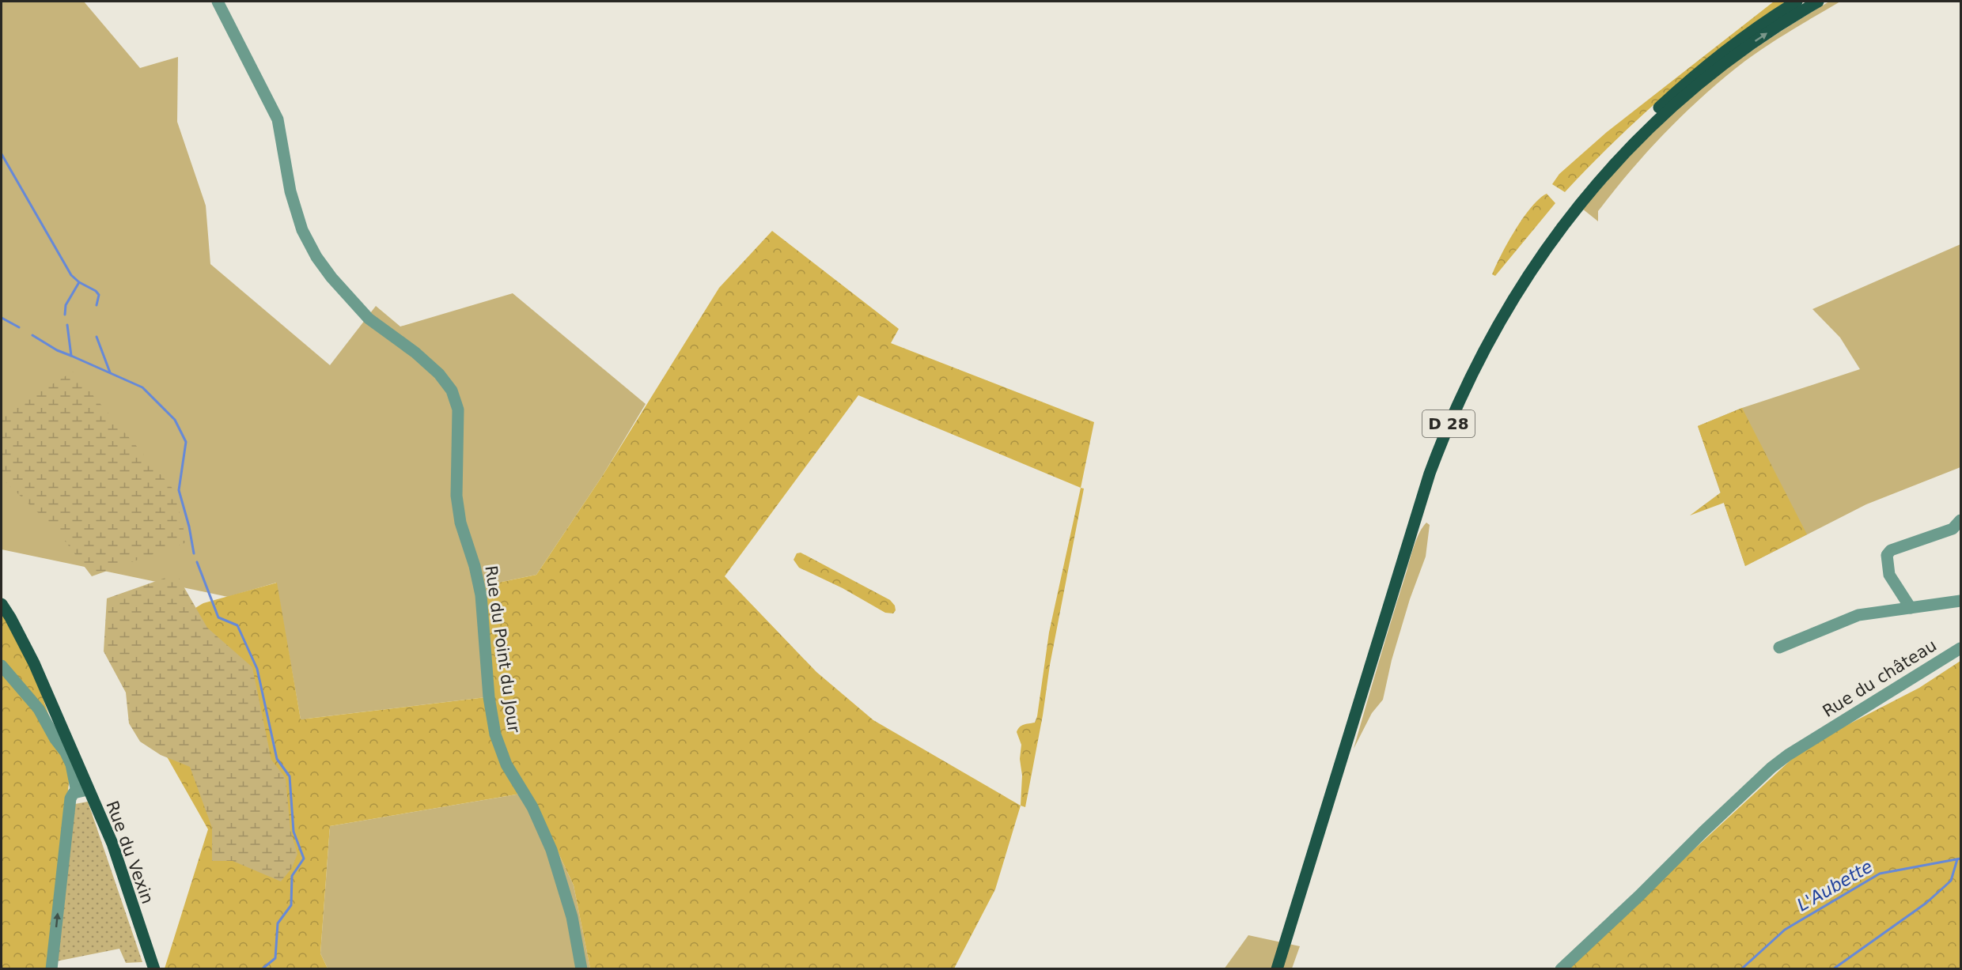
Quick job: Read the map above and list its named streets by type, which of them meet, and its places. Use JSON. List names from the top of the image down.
{
  "streets": {
    "main road": ["D 28", "Rue du Vexin"],
    "street": ["Rue du Point du Jour", "Rue du château"]
  },
  "water": ["L'Aubette"]
}
